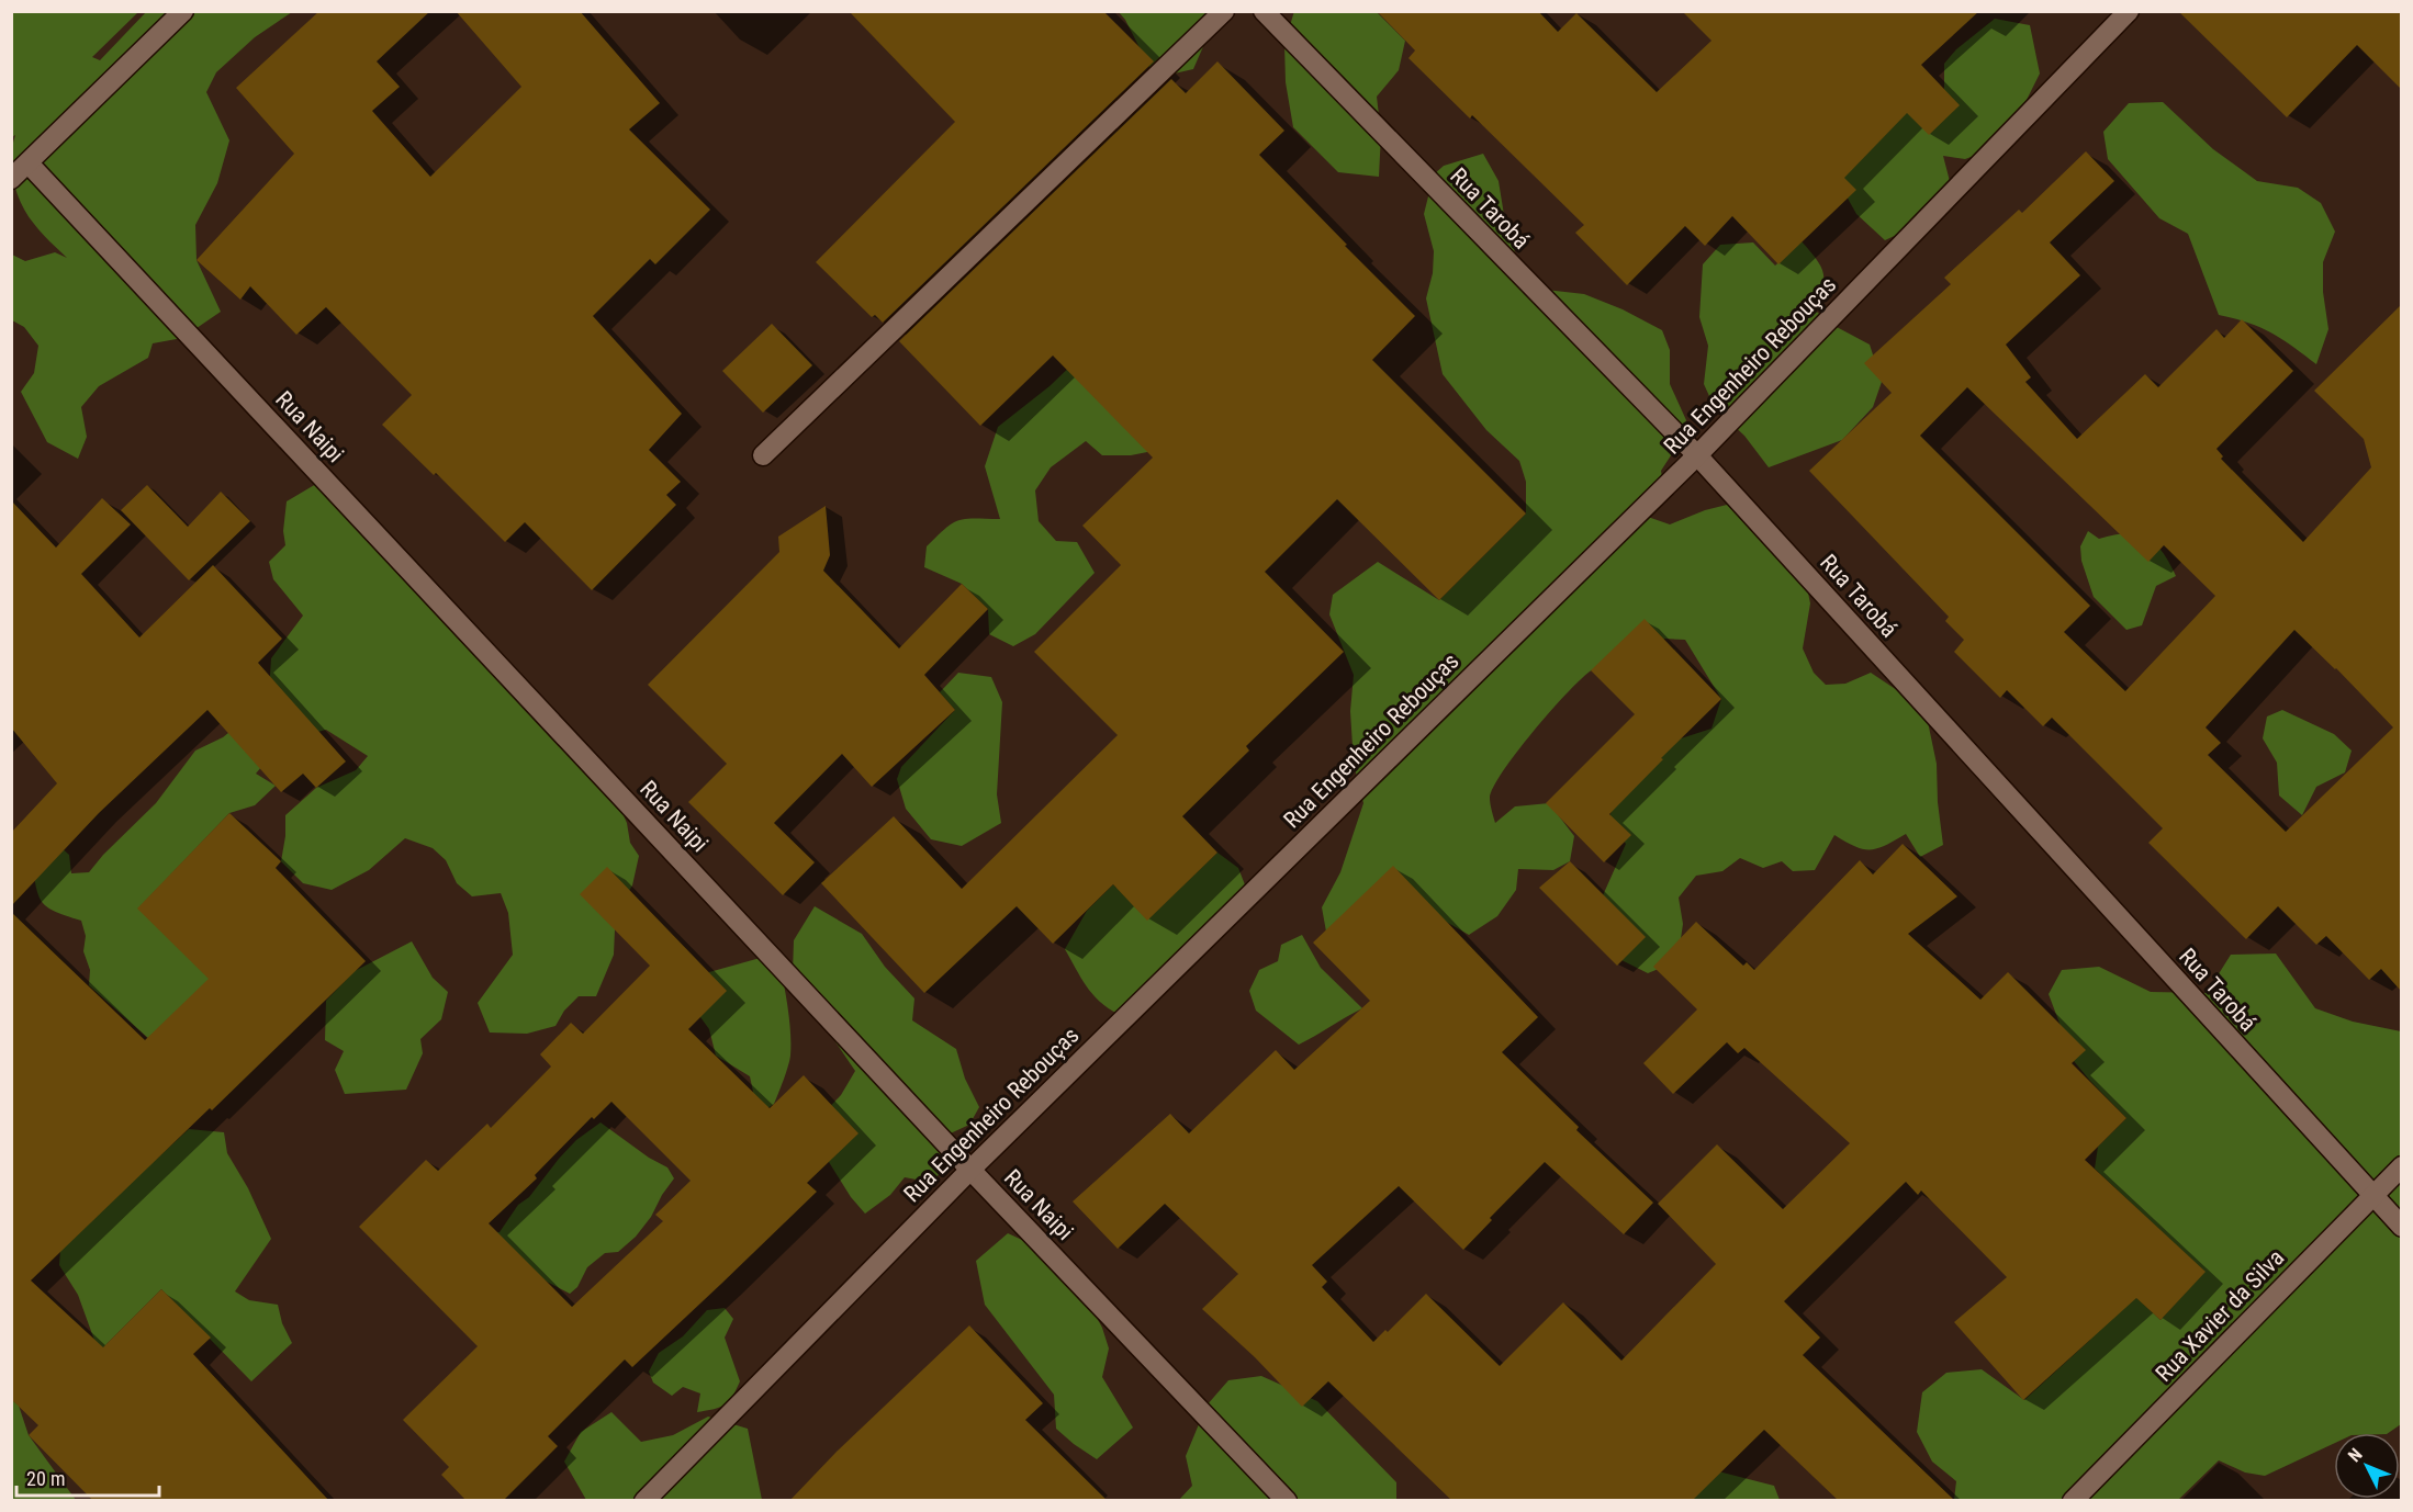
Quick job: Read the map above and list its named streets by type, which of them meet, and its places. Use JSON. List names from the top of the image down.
{
  "streets": {
    "street": [
      "Rua Tarobá",
      "Rua Engenheiro Rebouças",
      "Rua Naipi",
      "Rua Xavier da Silva"
    ]
  },
  "crossings": [
    ["Rua Tarobá", "Rua Engenheiro Rebouças"],
    ["Rua Tarobá", "Rua Xavier da Silva"],
    ["Rua Engenheiro Rebouças", "Rua Naipi"]
  ],
  "scale_bar": "20 m",
  "north": "top left"
}
